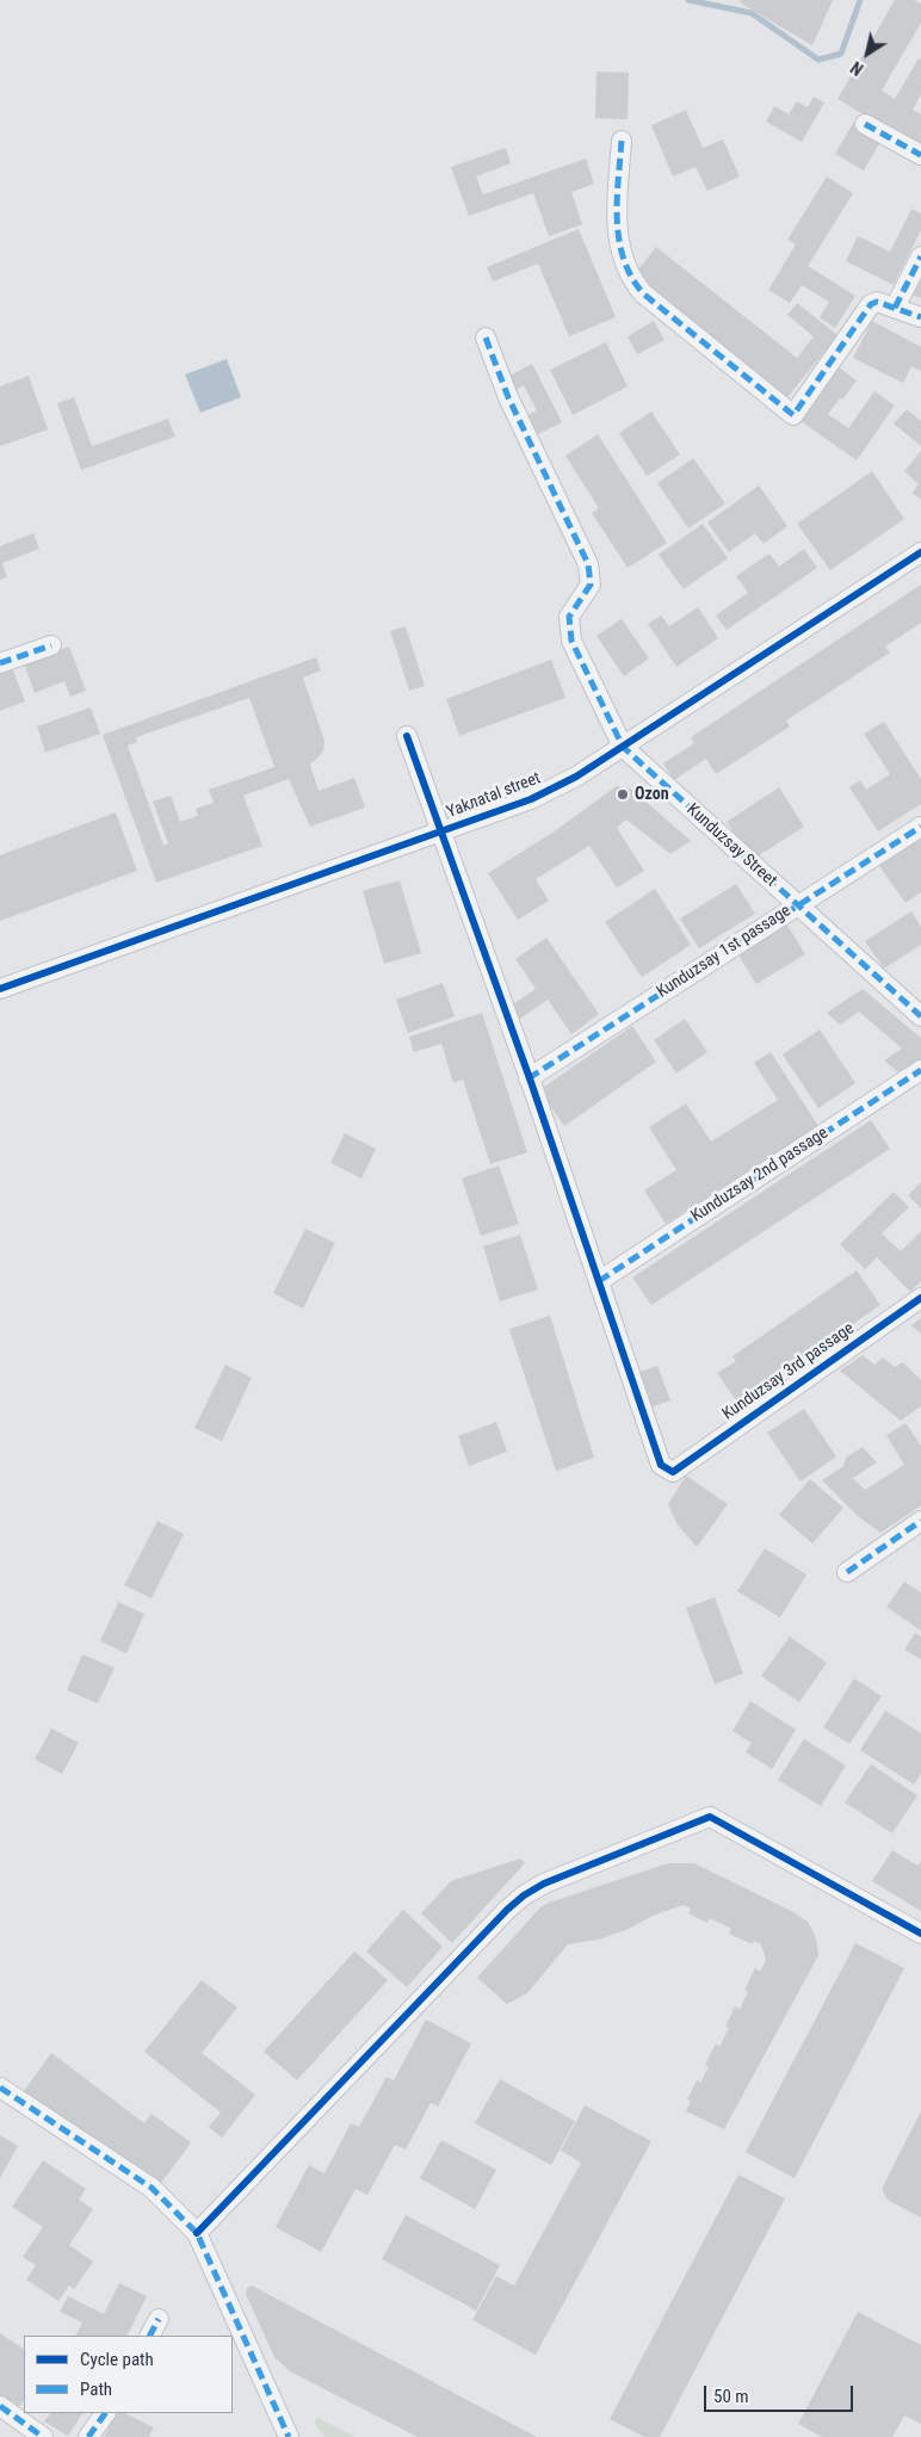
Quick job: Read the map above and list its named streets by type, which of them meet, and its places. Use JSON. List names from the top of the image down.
{
  "streets": {
    "street": [
      "Yakлatal street",
      "Kunduzsay Street",
      "Kunduzsay 1st passage",
      "Kunduzsay 2nd passage",
      "Kunduzsay 3rd passage"
    ]
  },
  "crossings": [
    ["Yakлatal street", "Kunduzsay Street"],
    ["Kunduzsay Street", "Kunduzsay 1st passage"],
    ["Kunduzsay 2nd passage", "Kunduzsay 3rd passage"]
  ],
  "places": ["Ozon"],
  "legend": ["Cycle path", "Path"],
  "scale_bar": "50 m",
  "north": "bottom left"
}
